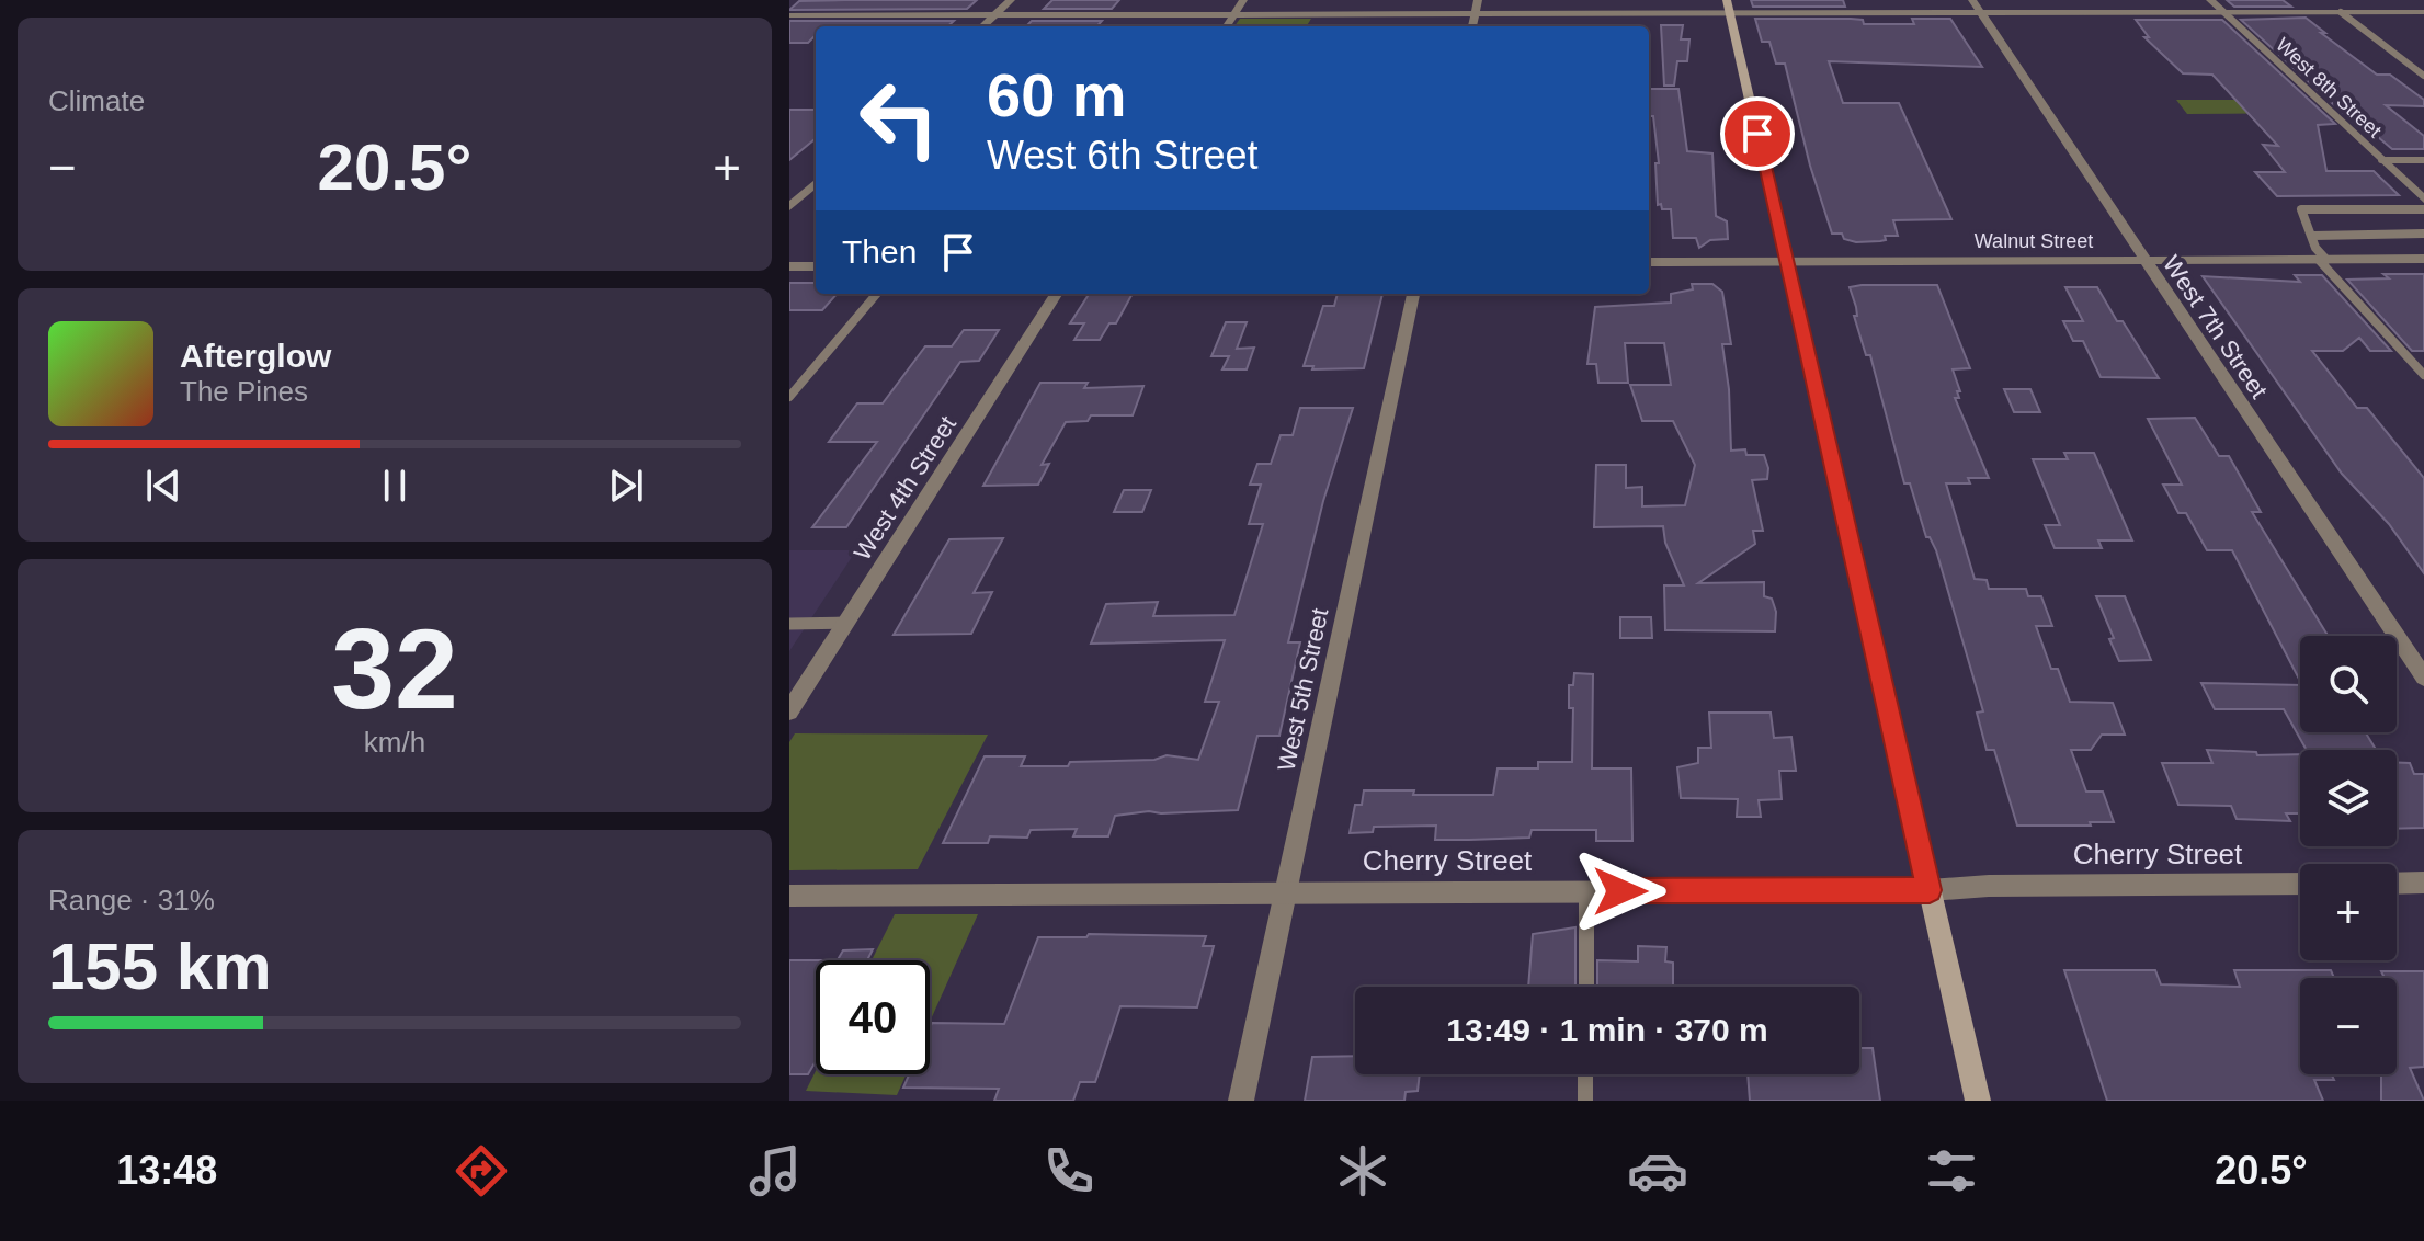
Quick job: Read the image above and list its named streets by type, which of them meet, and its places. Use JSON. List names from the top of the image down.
{
  "streets": {
    "street": [
      "West 8th Street",
      "Walnut Street",
      "West 7th Street",
      "West 4th Street",
      "West 5th Street",
      "Cherry Street"
    ]
  },
  "crossings": [
    ["Walnut Street", "West 7th Street"],
    ["West 5th Street", "Cherry Street"]
  ],
  "page": {
    "tile": [
      "Climate",
      ["32", "km/h"],
      ["Range · 31%", "155 km"]
    ],
    "turn": ["60 m", "West 6th Street"],
    "heat": ["−", "20.5°", "+"],
    "then": "Then",
    "song": ["Afterglow", "The Pines"],
    "map_buttons": ["+", "−"],
    "limit": "40",
    "trip": "13:49 · 1 min · 370 m",
    "tabs": ["13:48", "20.5°"]
  }
}
